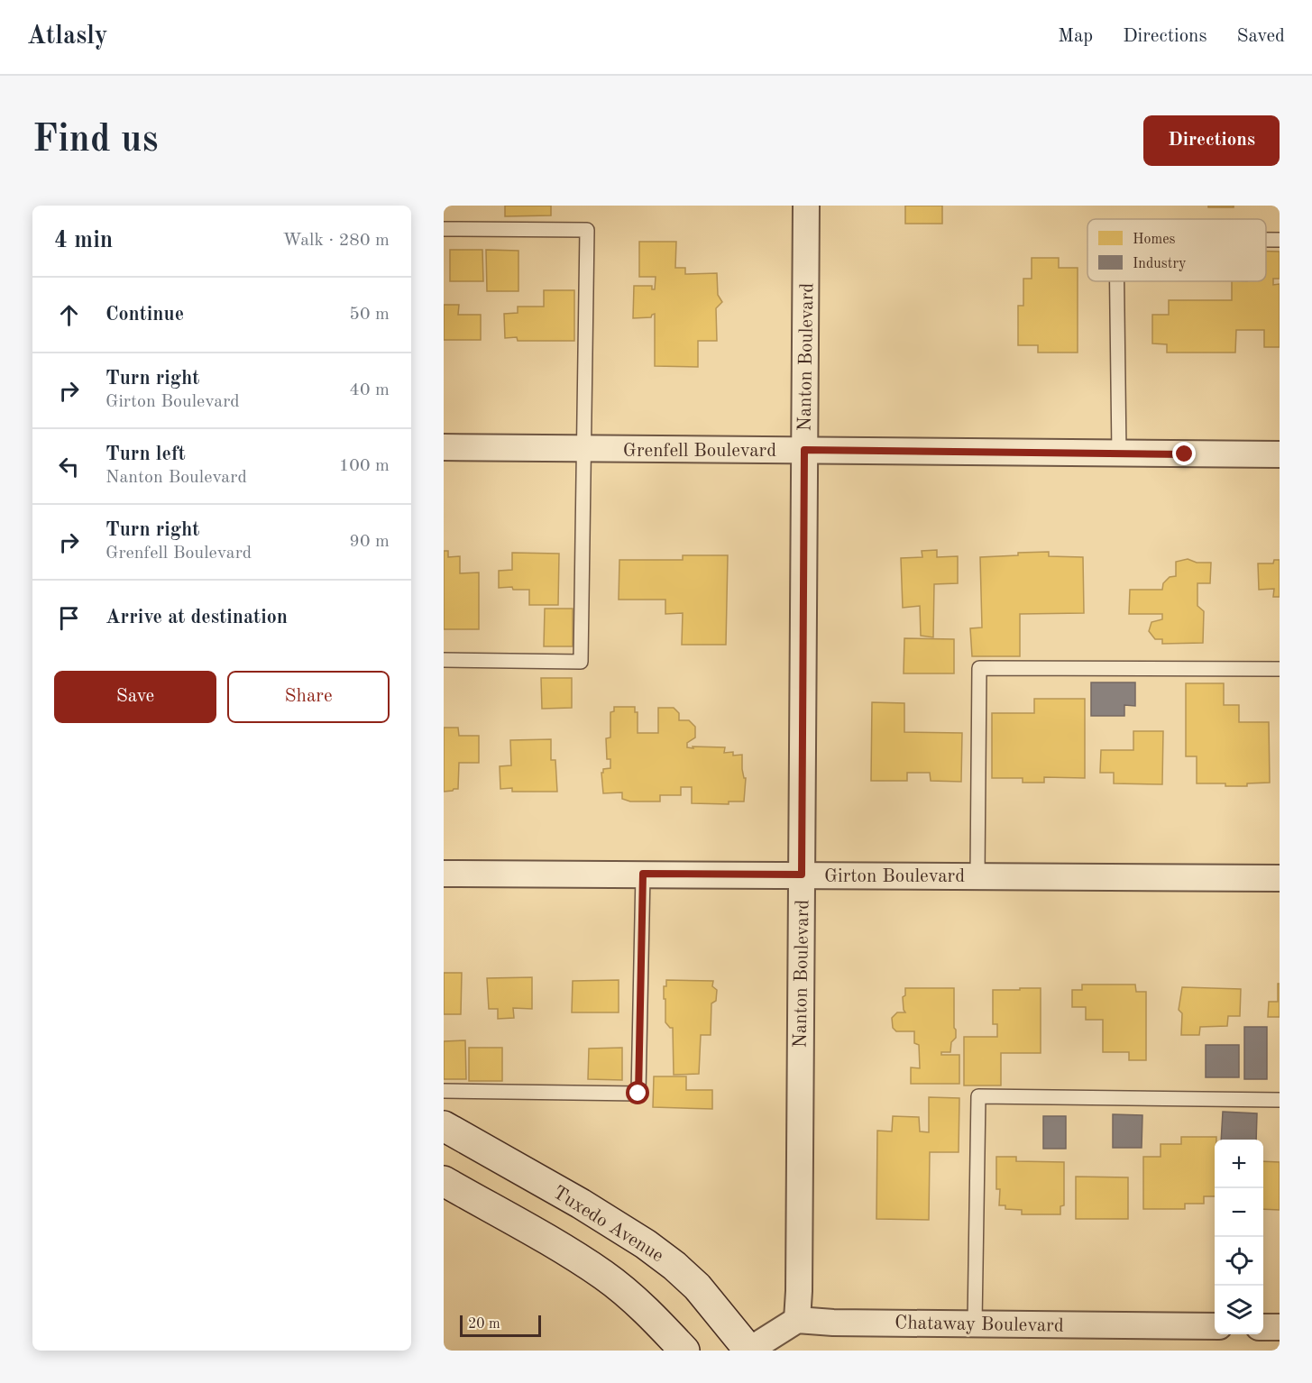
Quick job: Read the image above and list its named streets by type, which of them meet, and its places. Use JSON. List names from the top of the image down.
{
  "streets": {
    "main road": ["Tuxedo Avenue"],
    "street": [
      "Nanton Boulevard",
      "Grenfell Boulevard",
      "Girton Boulevard",
      "Chataway Boulevard"
    ]
  },
  "crossings": [
    ["Nanton Boulevard", "Grenfell Boulevard"],
    ["Nanton Boulevard", "Girton Boulevard"],
    ["Nanton Boulevard", "Chataway Boulevard"]
  ],
  "legend": ["Homes", "Industry"],
  "scale_bar": "20 m",
  "page": {
    "header": "Atlasly",
    "nav": ["Map", "Directions", "Saved"],
    "buttons": [
      "Directions",
      ["Save", "Share"]
    ],
    "title": "Find us",
    "heading": ["4 min", "Walk · 280 m"],
    "list": [
      ["Continue", "50 m"],
      ["Turn right", "Girton Boulevard", "40 m"],
      ["Turn left", "Nanton Boulevard", "100 m"],
      ["Turn right", "Grenfell Boulevard", "90 m"],
      "Arrive at destination"
    ],
    "map_buttons": ["+", "−"],
    "scale": "20 m"
  }
}
